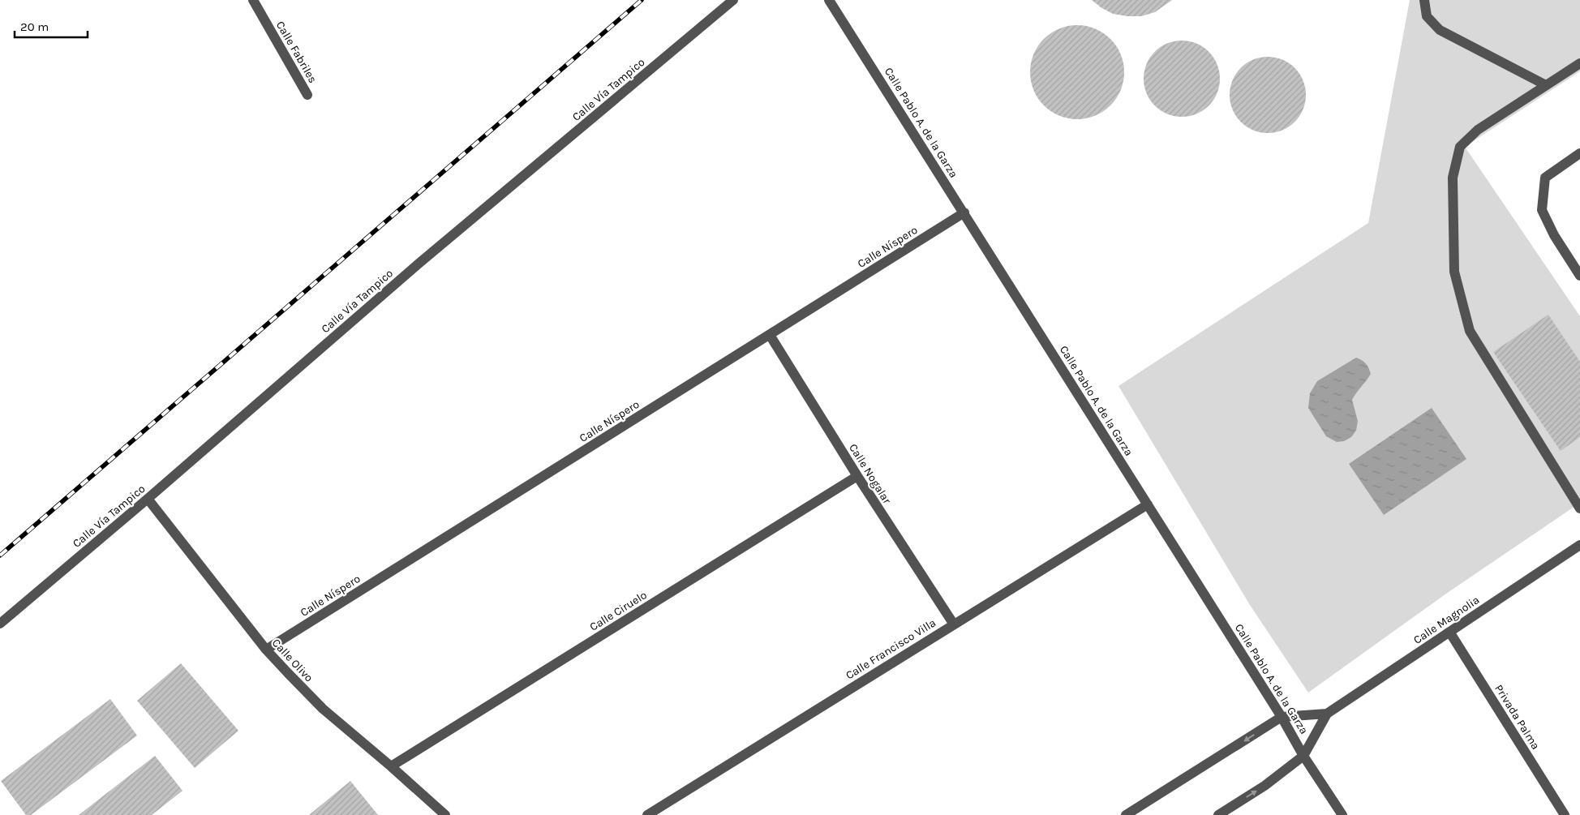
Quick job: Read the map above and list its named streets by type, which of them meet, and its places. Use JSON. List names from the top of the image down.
{
  "streets": {
    "street": [
      "Calle Fabriles",
      "Calle Vía Tampico",
      "Calle Pablo A. de la Garza",
      "Calle Níspero",
      "Calle Nogalar",
      "Calle Ciruelo",
      "Calle Magnolia",
      "Calle Francisco Villa",
      "Calle Olivo",
      "Privada Palma"
    ]
  },
  "crossings": [
    ["Calle Vía Tampico", "Calle Olivo"],
    ["Calle Pablo A. de la Garza", "Calle Níspero"],
    ["Calle Pablo A. de la Garza", "Calle Magnolia"],
    ["Calle Pablo A. de la Garza", "Calle Francisco Villa"],
    ["Calle Níspero", "Calle Nogalar"],
    ["Calle Níspero", "Calle Olivo"],
    ["Calle Nogalar", "Calle Ciruelo"],
    ["Calle Nogalar", "Calle Francisco Villa"],
    ["Calle Ciruelo", "Calle Olivo"],
    ["Calle Magnolia", "Privada Palma"]
  ],
  "scale_bar": "20 m"
}
